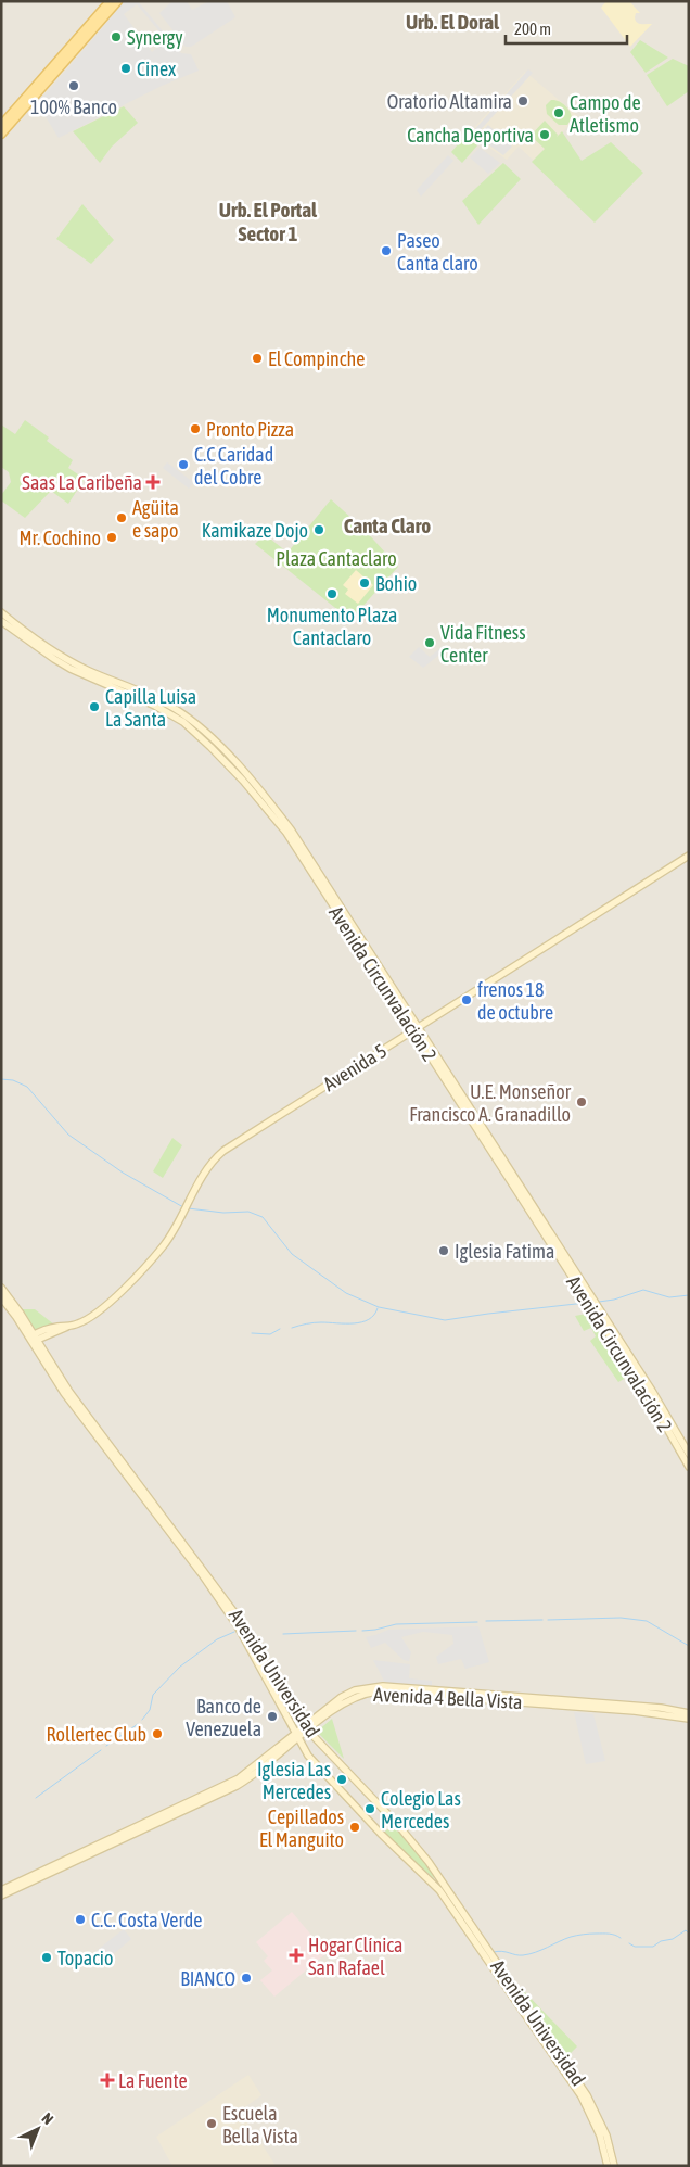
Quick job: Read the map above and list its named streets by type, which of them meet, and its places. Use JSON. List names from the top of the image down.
{
  "streets": {
    "street": [
      "Avenida Circunvalación 2",
      "Avenida 5",
      "Avenida Universidad",
      "Avenida 4 Bella Vista"
    ]
  },
  "crossings": [
    ["Avenida Circunvalación 2", "Avenida 5"],
    ["Avenida 5", "Avenida Universidad"],
    ["Avenida Universidad", "Avenida 4 Bella Vista"]
  ],
  "districts": ["Urb. El Doral", "Urb. El Portal Sector 1", "Canta Claro"],
  "parks": ["Plaza Cantaclaro"],
  "places": {
    "other": [
      "Synergy",
      "Cinex",
      "100% Banco",
      "Oratorio Altamira",
      "Campo de Atletismo",
      "Cancha Deportiva",
      "Paseo Canta claro",
      "El Compinche",
      "Pronto Pizza",
      "C.C Caridad del Cobre",
      "Agüita e sapo",
      "Kamikaze Dojo",
      "Mr. Cochino",
      "Bohio",
      "Monumento Plaza Cantaclaro",
      "Vida Fitness Center",
      "Capilla Luisa La Santa",
      "frenos 18 de octubre",
      "U.E. Monseñor Francisco A. Granadillo",
      "Iglesia Fatima",
      "Banco de Venezuela",
      "Rollertec Club",
      "Iglesia Las Mercedes",
      "Colegio Las Mercedes",
      "Cepillados El Manguito",
      "C.C. Costa Verde",
      "Topacio",
      "BIANCO",
      "Escuela Bella Vista"
    ],
    "health": ["Saas La Caribeña", "Hogar Clínica San Rafael", "La Fuente"]
  },
  "scale_bar": "200 m",
  "north": "top right"
}
